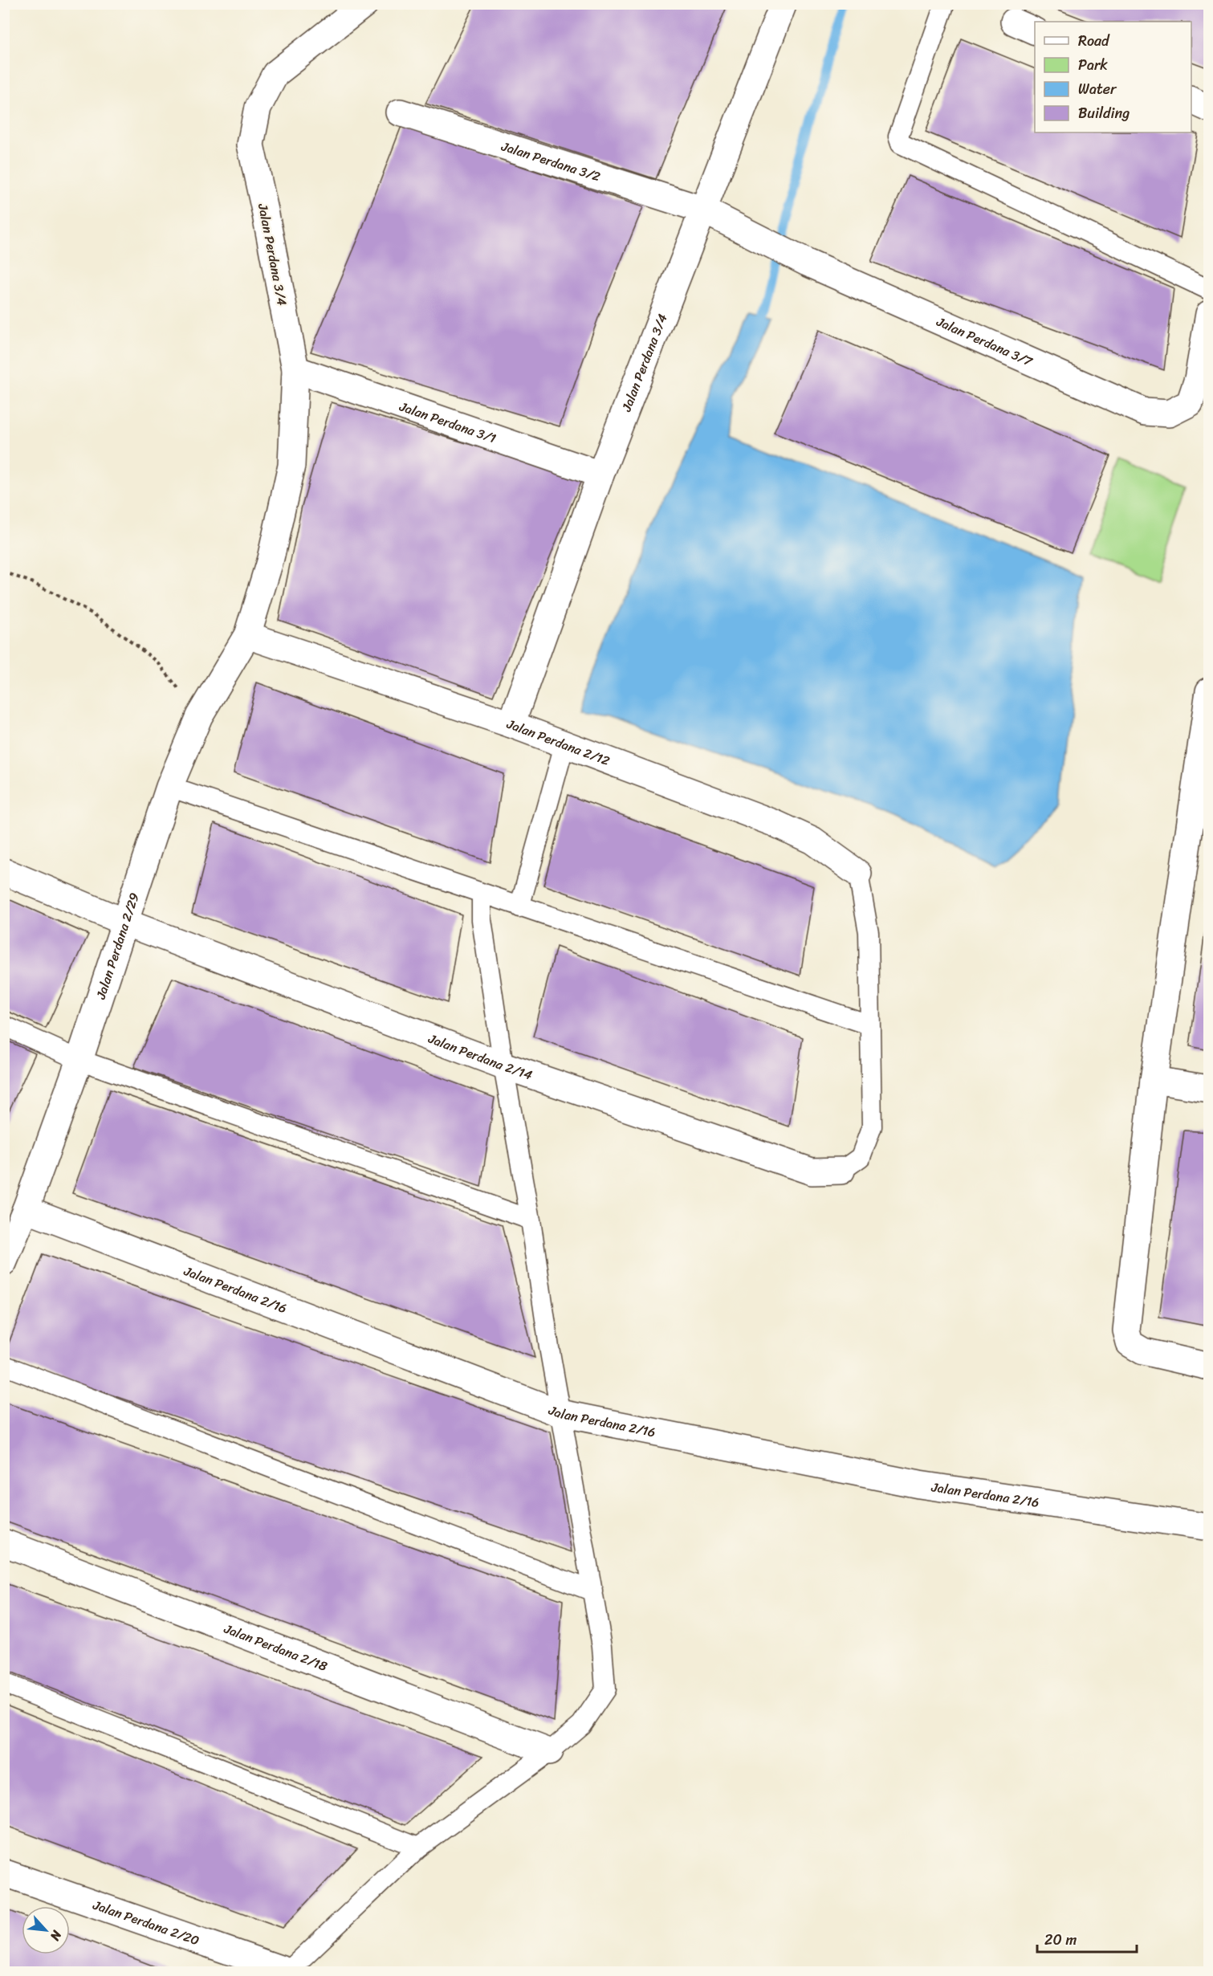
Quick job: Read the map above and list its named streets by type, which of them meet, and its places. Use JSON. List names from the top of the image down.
{
  "streets": {
    "street": [
      "Jalan Perdana 3/2",
      "Jalan Perdana 3/4",
      "Jalan Perdana 3/7",
      "Jalan Perdana 3/1",
      "Jalan Perdana 2/12",
      "Jalan Perdana 2/29",
      "Jalan Perdana 2/14",
      "Jalan Perdana 2/16",
      "Jalan Perdana 2/18",
      "Jalan Perdana 2/20"
    ]
  },
  "crossings": [
    ["Jalan Perdana 3/2", "Jalan Perdana 3/4"],
    ["Jalan Perdana 3/2", "Jalan Perdana 3/7"],
    ["Jalan Perdana 3/4", "Jalan Perdana 3/7"],
    ["Jalan Perdana 3/4", "Jalan Perdana 3/1"],
    ["Jalan Perdana 3/4", "Jalan Perdana 2/12"],
    ["Jalan Perdana 3/4", "Jalan Perdana 2/29"],
    ["Jalan Perdana 2/12", "Jalan Perdana 2/29"],
    ["Jalan Perdana 2/29", "Jalan Perdana 2/14"],
    ["Jalan Perdana 2/29", "Jalan Perdana 2/16"]
  ],
  "legend": [
    "Road",
    "Park",
    "Water",
    "Building"
  ],
  "scale_bar": "20 m",
  "north": "bottom right"
}
